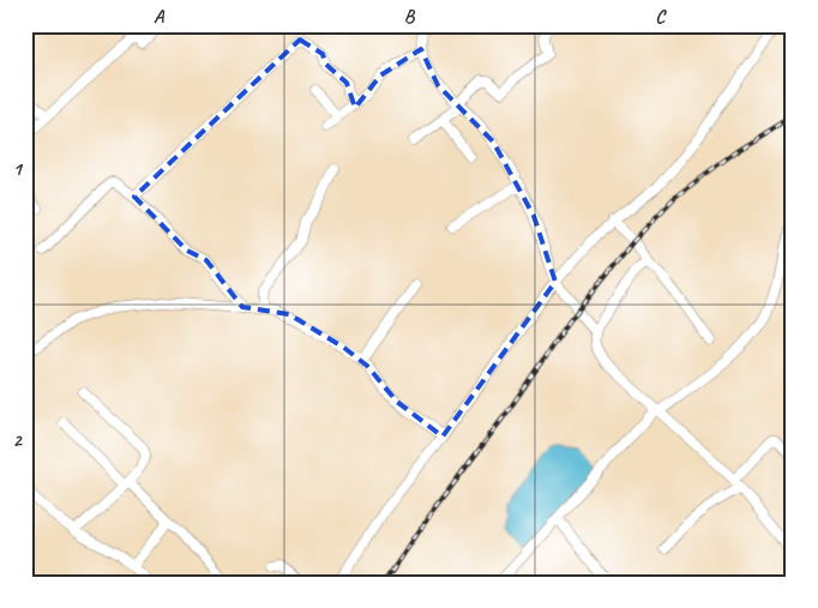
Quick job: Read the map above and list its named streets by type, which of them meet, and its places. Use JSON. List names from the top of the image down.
{
  "grid": {
    "columns": ["A", "B", "C"],
    "rows": ["1", "2"]
  }
}
